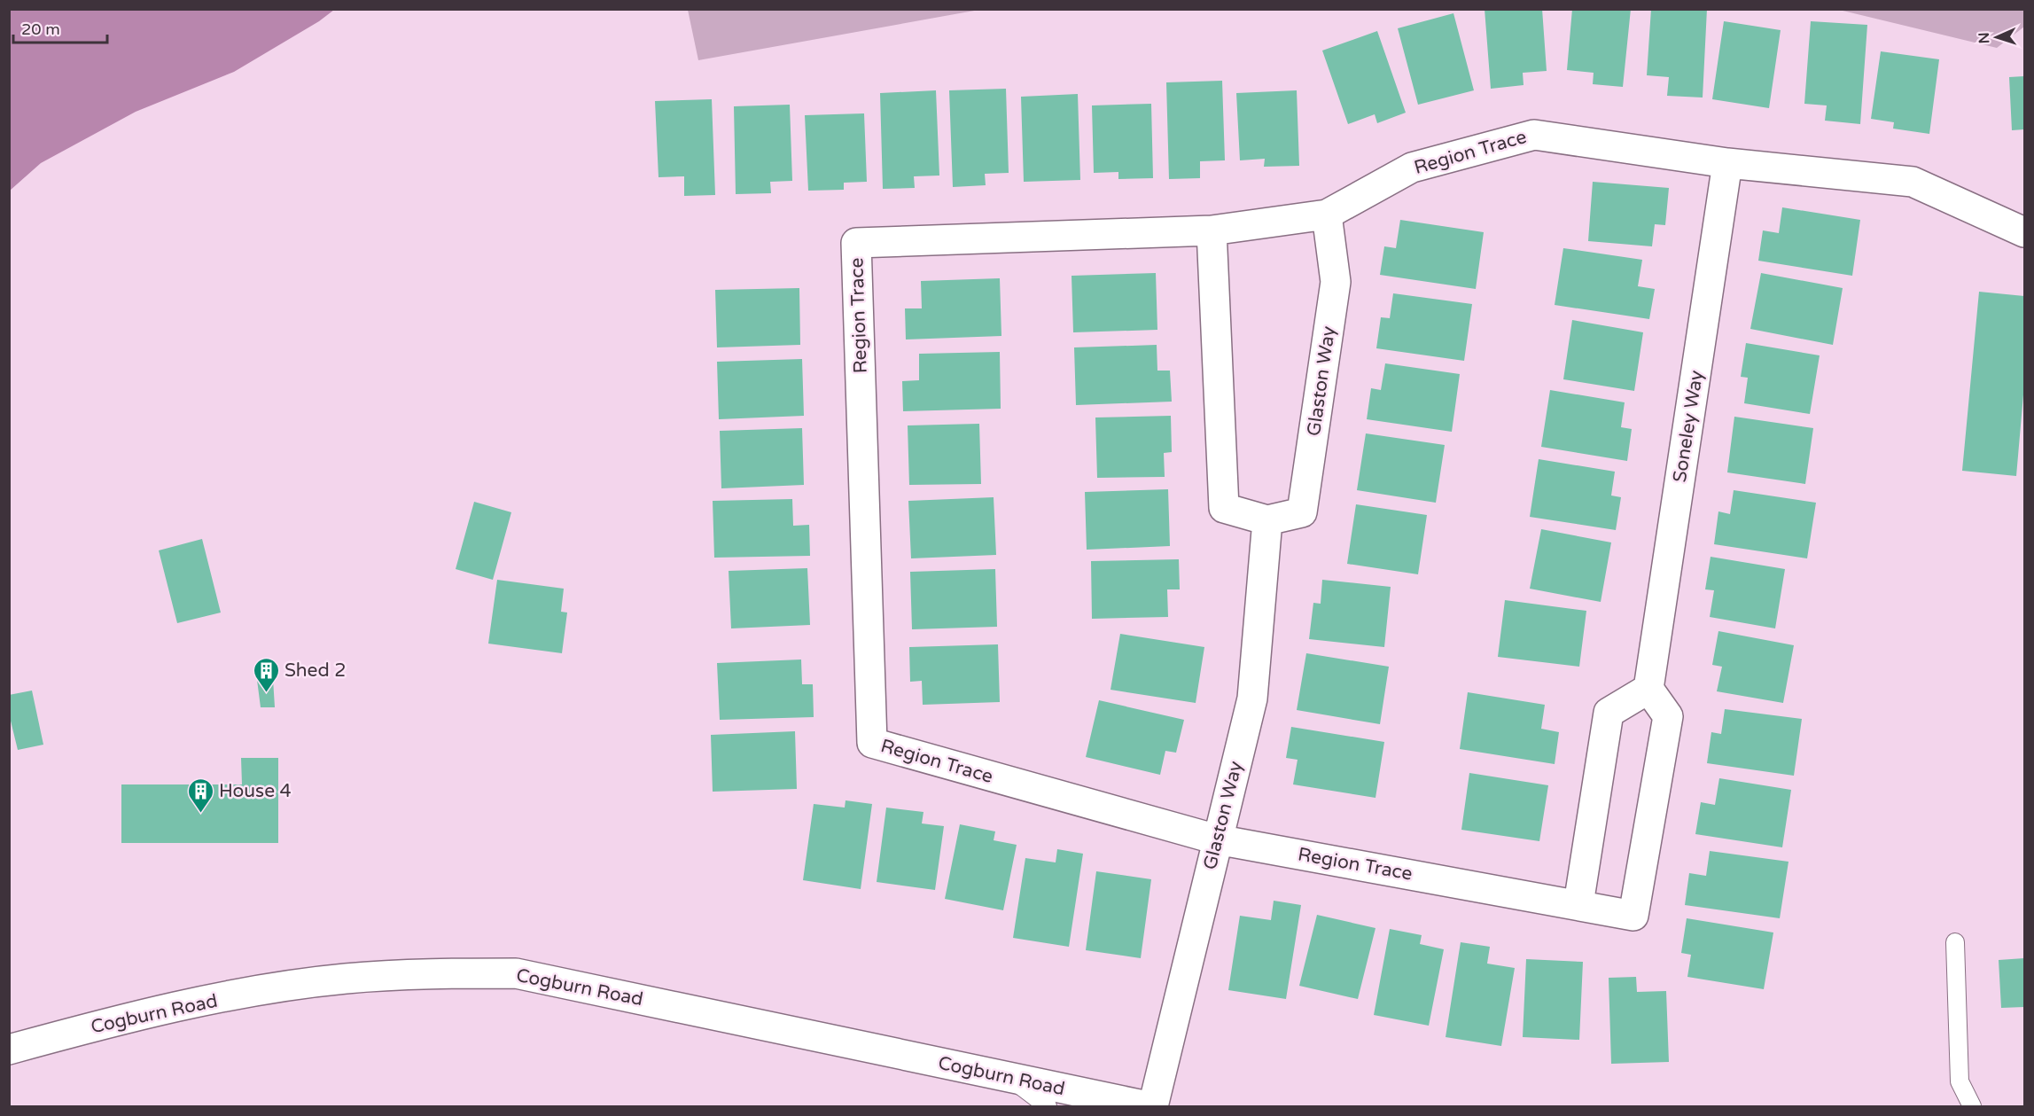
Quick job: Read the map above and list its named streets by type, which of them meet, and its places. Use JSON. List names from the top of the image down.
{
  "streets": {
    "street": [
      "Region Trace",
      "Glaston Way",
      "Soneley Way",
      "Cogburn Road"
    ]
  },
  "crossings": [
    ["Region Trace", "Glaston Way"],
    ["Region Trace", "Soneley Way"]
  ],
  "places": {
    "building": ["Shed 2", "House 4"]
  },
  "scale_bar": "20 m",
  "north": "left"
}
